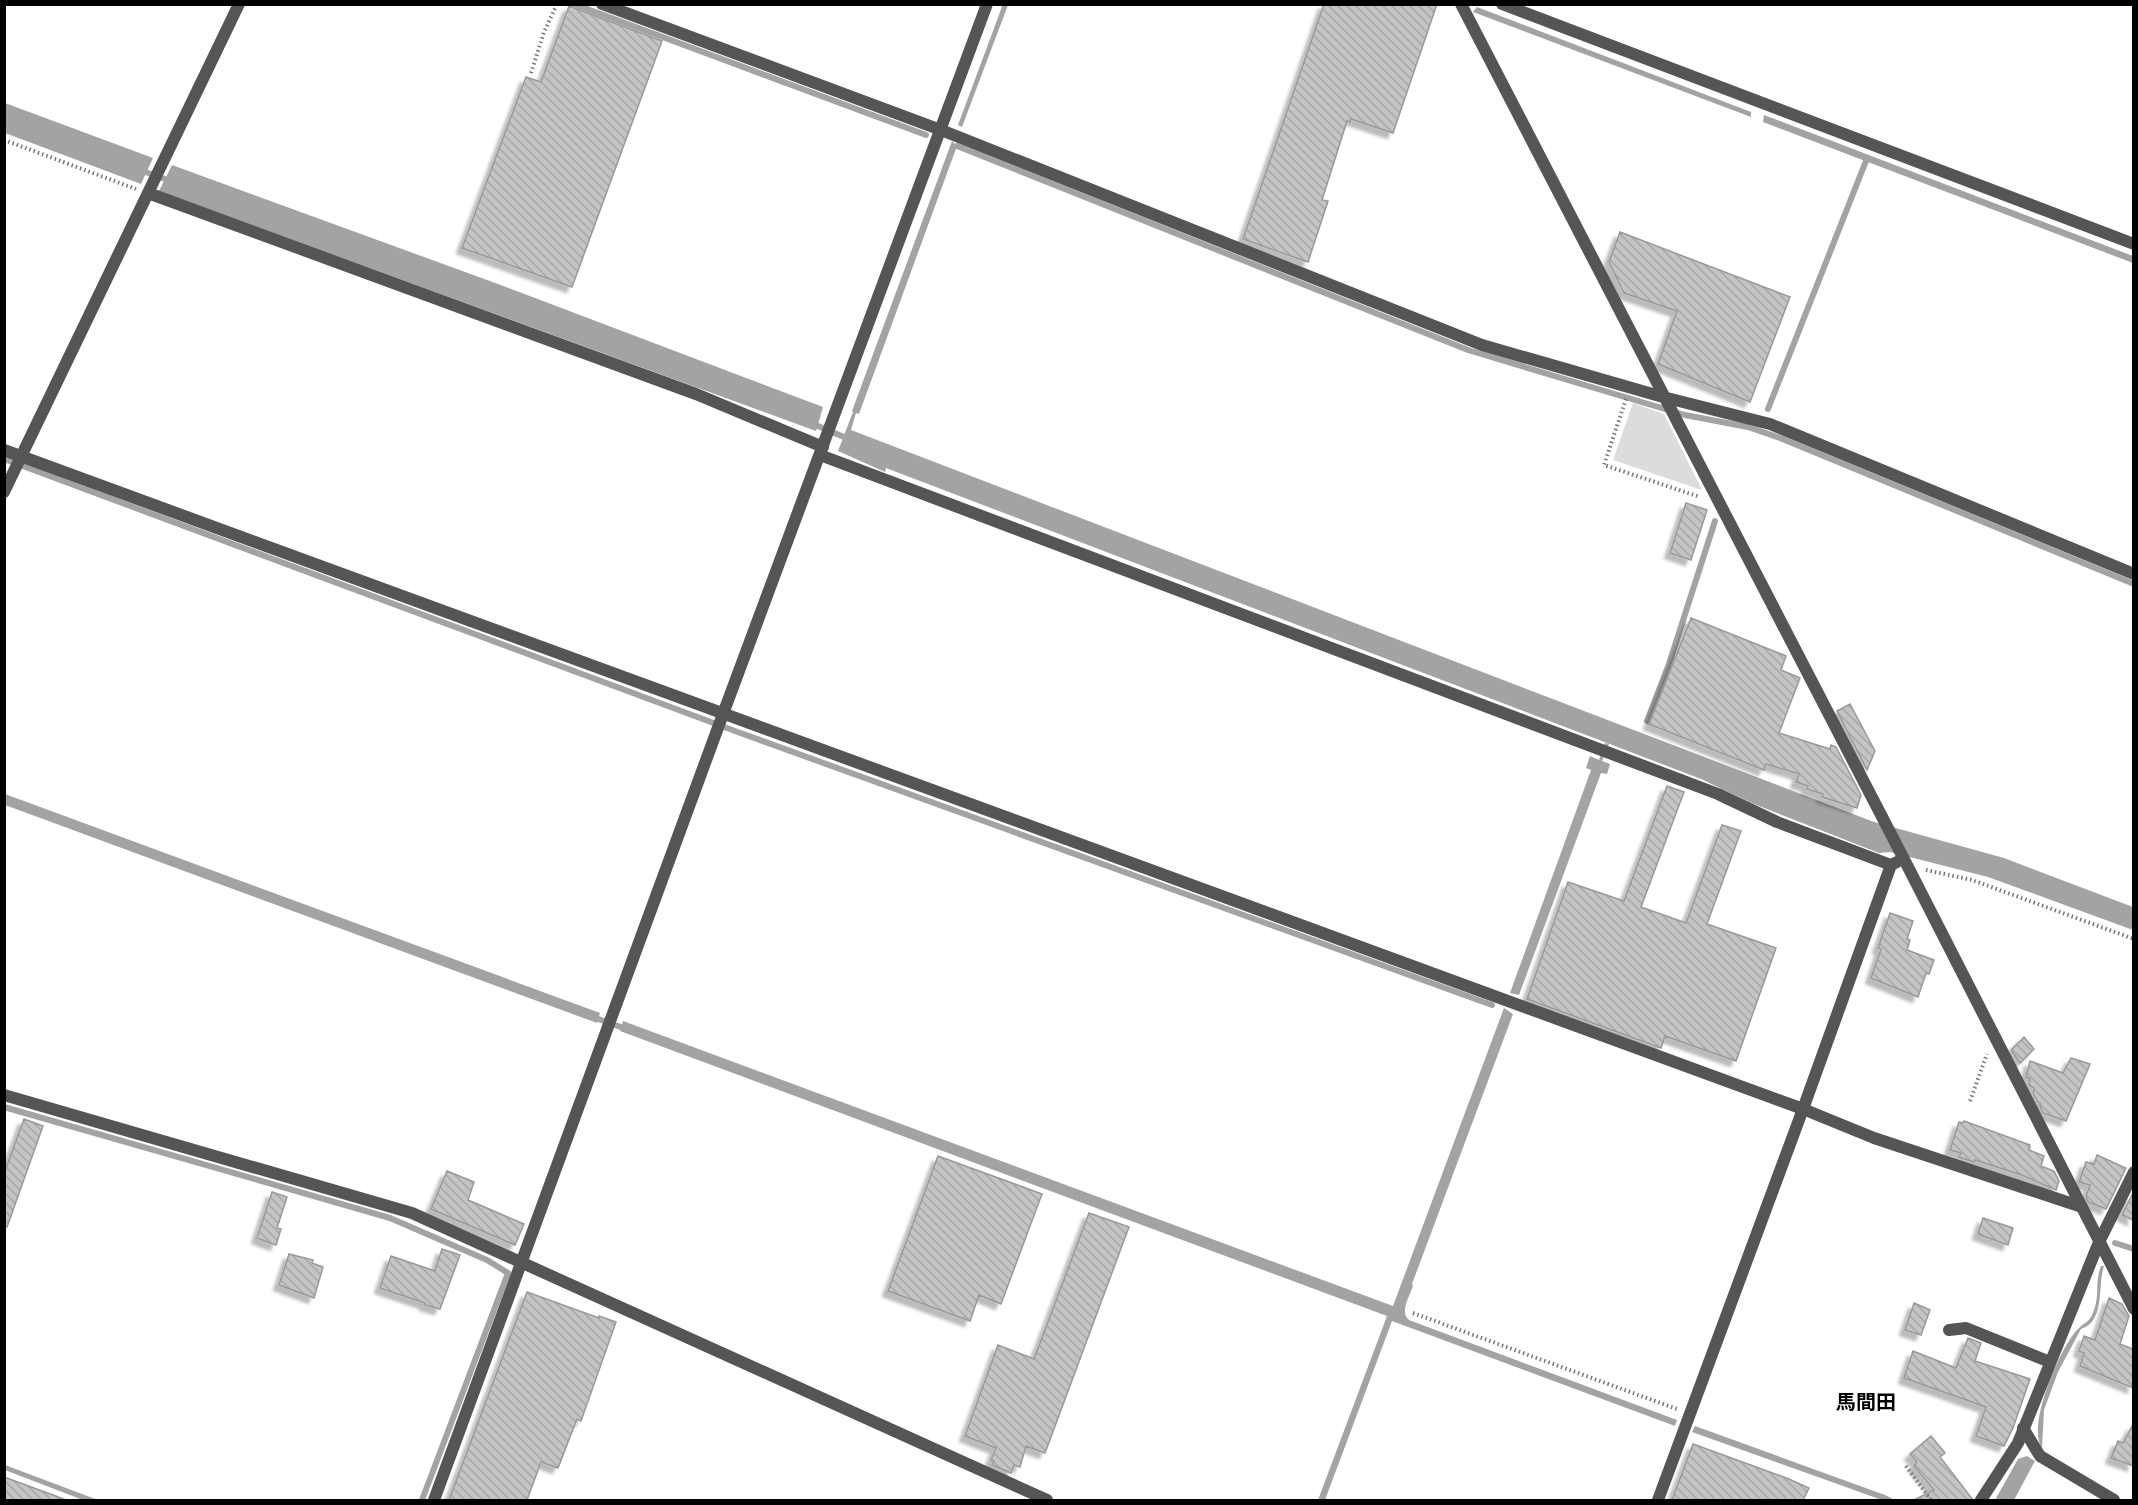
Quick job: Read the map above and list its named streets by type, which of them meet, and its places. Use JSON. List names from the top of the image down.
{
  "districts": ["馬間田"]
}
